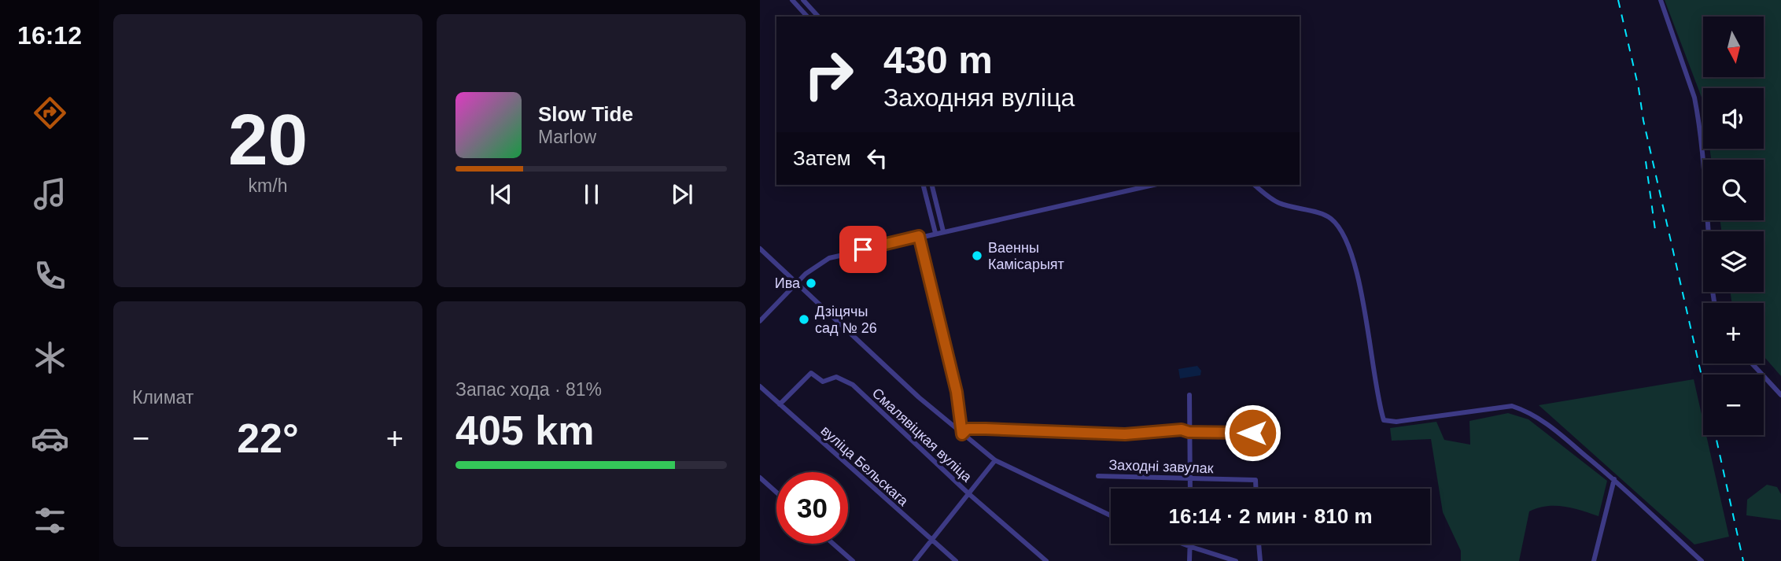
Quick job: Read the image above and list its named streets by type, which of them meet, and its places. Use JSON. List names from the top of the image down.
{
  "streets": {
    "street": ["Смалявіцкая вуліца", "вуліца Бельскага", "Заходні завулак"]
  },
  "crossings": [
    ["Смалявіцкая вуліца", "вуліца Бельскага"]
  ],
  "places": ["Ваенны Камісарыят", "Ива", "Дзіцячы сад № 26"],
  "north": "bottom",
  "page": {
    "tabs": "16:12",
    "tile": [
      ["20", "km/h"],
      "Климат",
      ["Запас хода · 81%", "405 km"]
    ],
    "map_buttons": ["+", "−"],
    "turn": ["430 m", "Заходняя вуліца"],
    "song": ["Slow Tide", "Marlow"],
    "then": "Затем",
    "heat": ["−", "22°", "+"],
    "limit": "30",
    "trip": "16:14 · 2 мин · 810 m"
  }
}
